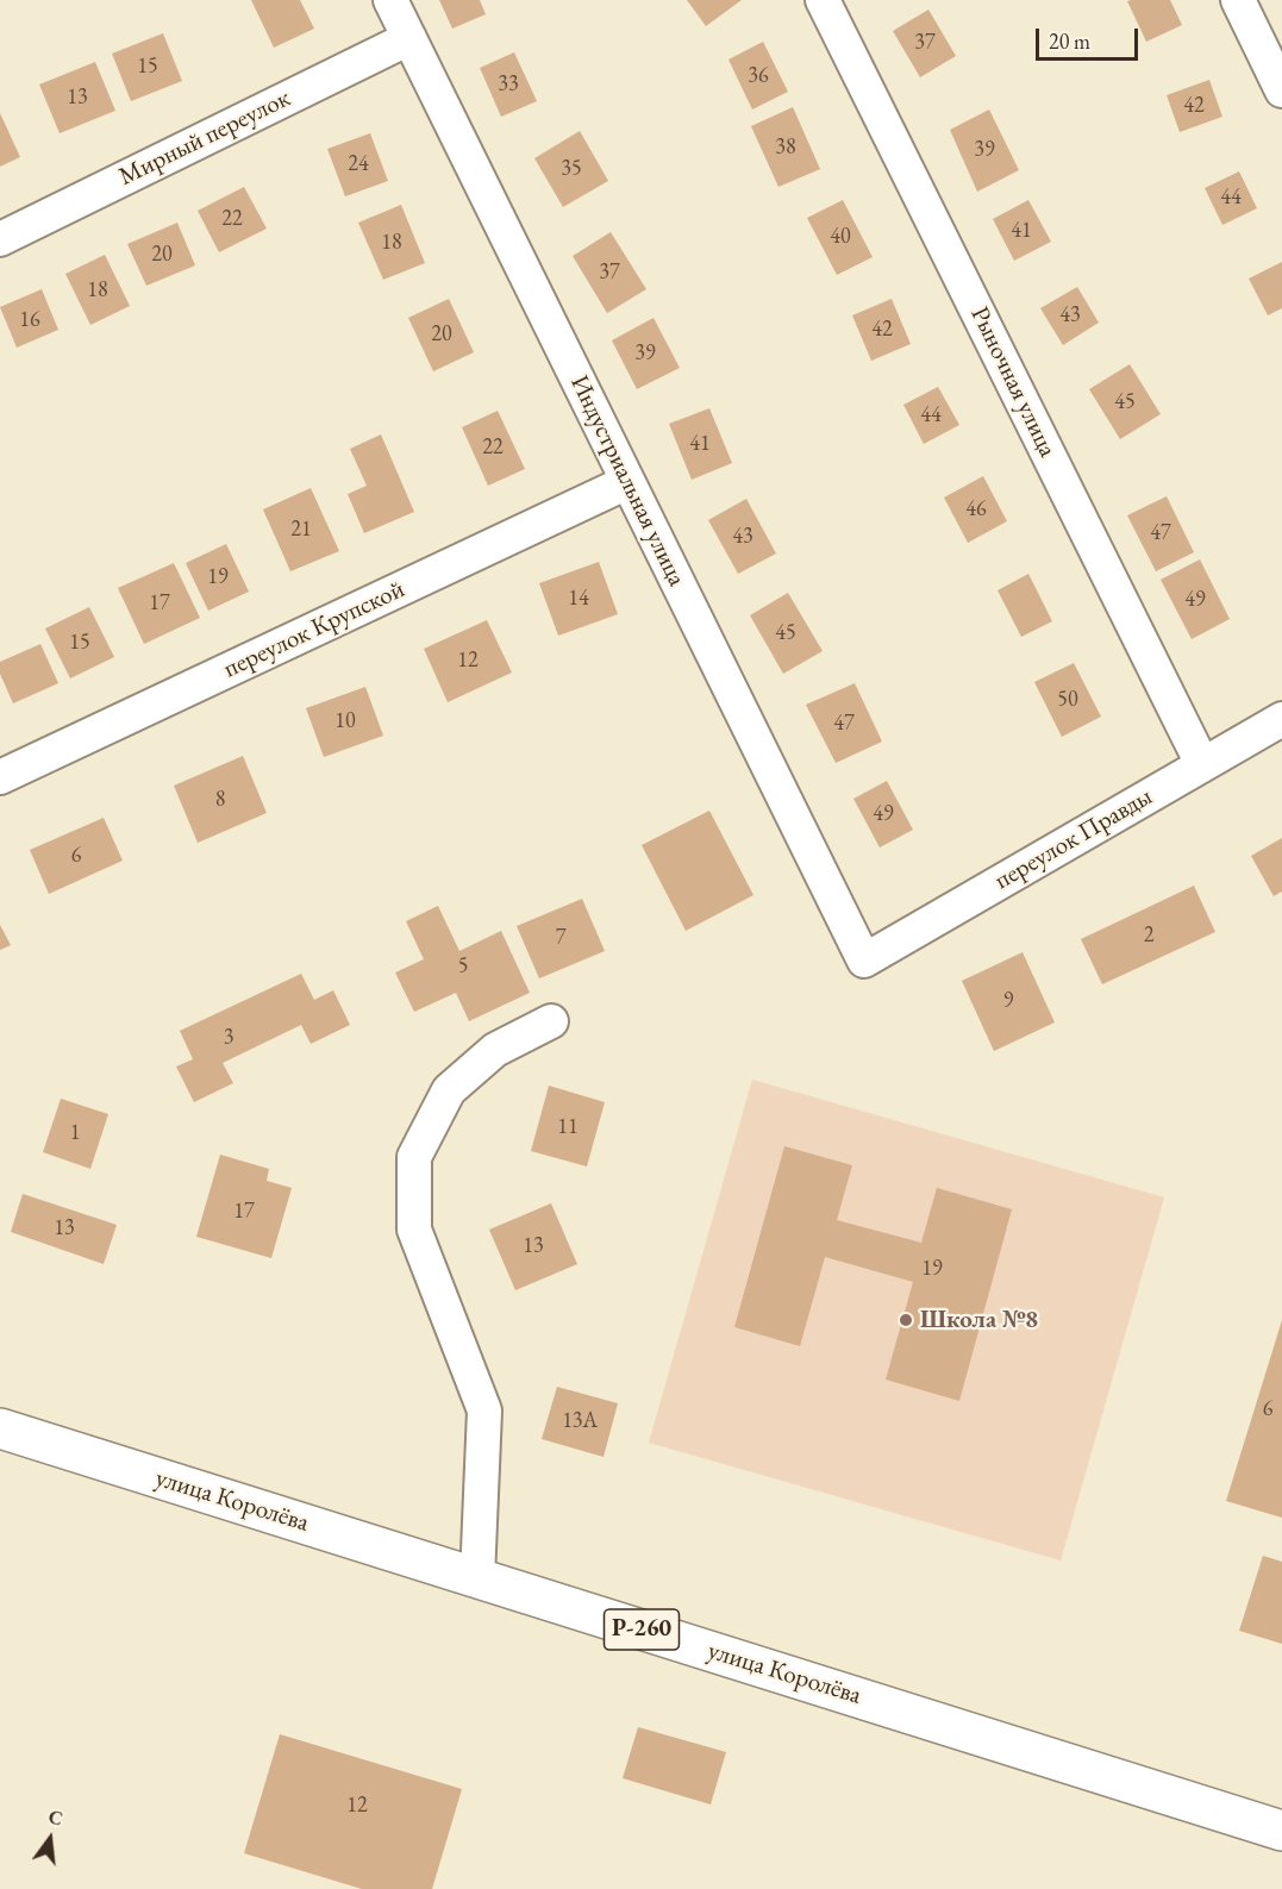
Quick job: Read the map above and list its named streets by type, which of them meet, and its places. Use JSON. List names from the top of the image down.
{
  "streets": {
    "highway": ["улица Королёва", "Р-260"],
    "street": [
      "Мирный переулок",
      "Рыночная улица",
      "Индустриальная улица",
      "переулок Крупской",
      "переулок Правды"
    ]
  },
  "crossings": [
    ["Мирный переулок", "Индустриальная улица"],
    ["Рыночная улица", "переулок Правды"],
    ["Индустриальная улица", "переулок Крупской"],
    ["Индустриальная улица", "переулок Правды"]
  ],
  "places": ["Школа №8"],
  "house_numbers": [
    "37",
    "15",
    "36",
    "33",
    "13",
    "42",
    "38",
    "39",
    "24",
    "35",
    "44",
    "22",
    "41",
    "40",
    "18",
    "20",
    "37",
    "18",
    "43",
    "16",
    "42",
    "20",
    "39",
    "45",
    "44",
    "41",
    "22",
    "46",
    "21",
    "47",
    "43",
    "19",
    "14",
    "49",
    "17",
    "45",
    "15",
    "12",
    "50",
    "10",
    "47",
    "8",
    "49",
    "6",
    "2",
    "7",
    "5",
    "9",
    "3",
    "11",
    "1",
    "17",
    "13",
    "13",
    "19",
    "6",
    "13А",
    "12"
  ],
  "scale_bar": "20 m",
  "north": "top"
}
